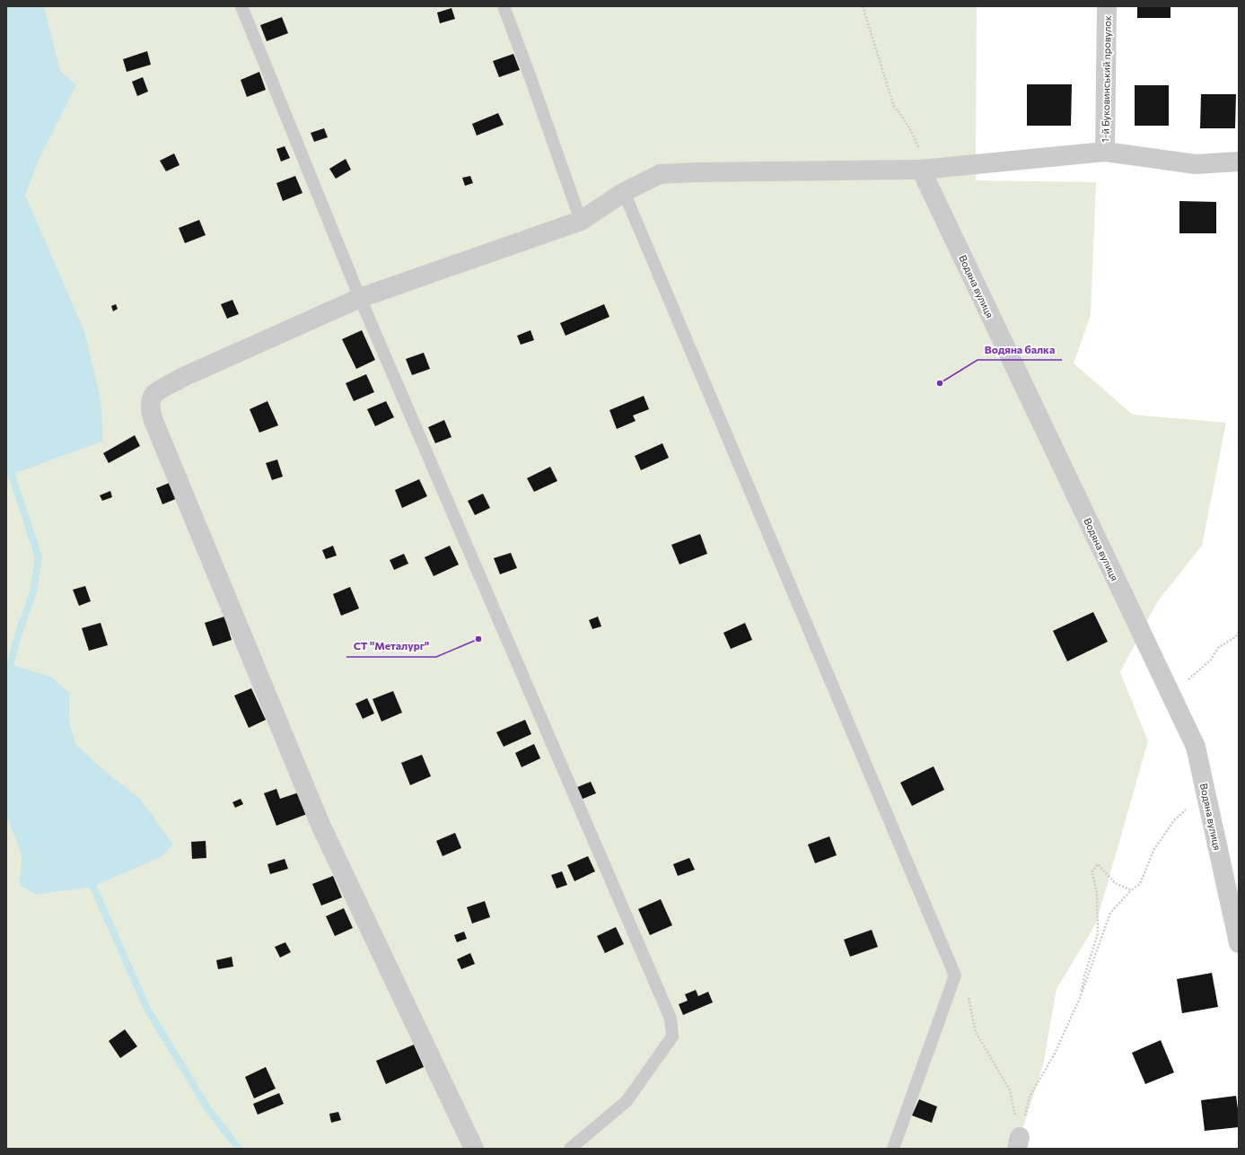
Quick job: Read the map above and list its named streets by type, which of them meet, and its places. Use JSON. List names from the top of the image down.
{
  "streets": {
    "street": ["1-й Буковинський провулок", "Водяна вулиця"]
  },
  "places": ["Водяна балка", "СТ \"Металург\""]
}
